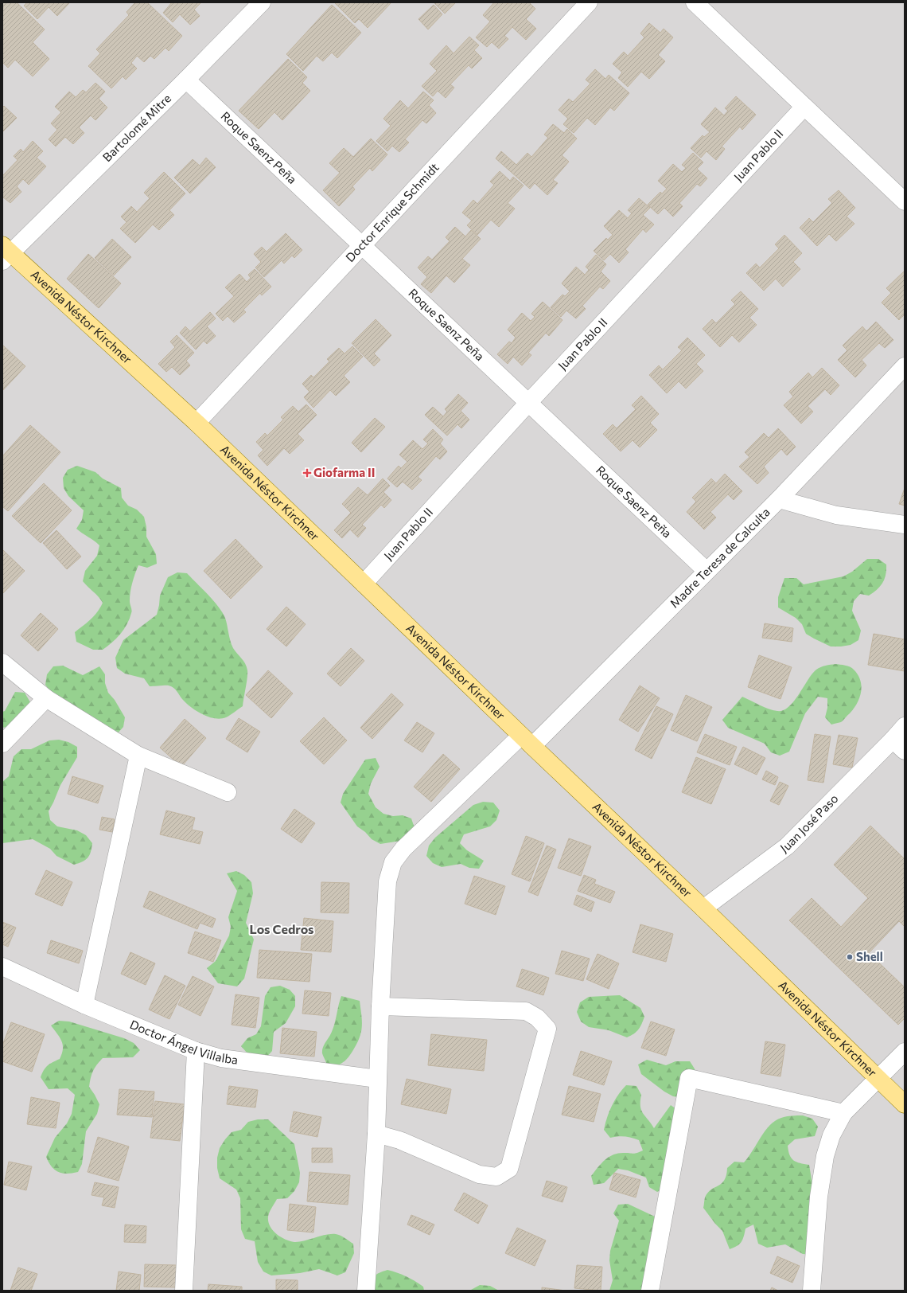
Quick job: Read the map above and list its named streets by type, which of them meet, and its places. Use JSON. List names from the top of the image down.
{
  "streets": {
    "main road": ["Avenida Néstor Kirchner"],
    "street": [
      "Bartolomé Mitre",
      "Roque Saenz Peña",
      "Juan Pablo II",
      "Doctor Enrique Schmidt",
      "Madre Teresa de Calculta",
      "Juan José Paso",
      "Doctor Ángel Villalba"
    ]
  },
  "crossings": [
    ["Bartolomé Mitre", "Roque Saenz Peña"],
    ["Bartolomé Mitre", "Avenida Néstor Kirchner"],
    ["Roque Saenz Peña", "Juan Pablo II"],
    ["Roque Saenz Peña", "Doctor Enrique Schmidt"],
    ["Roque Saenz Peña", "Madre Teresa de Calculta"],
    ["Juan Pablo II", "Avenida Néstor Kirchner"],
    ["Doctor Enrique Schmidt", "Avenida Néstor Kirchner"],
    ["Avenida Néstor Kirchner", "Madre Teresa de Calculta"],
    ["Avenida Néstor Kirchner", "Juan José Paso"],
    ["Madre Teresa de Calculta", "Doctor Ángel Villalba"]
  ],
  "districts": ["Los Cedros"],
  "places": {
    "health": ["Giofarma II"],
    "other": ["Shell"]
  }
}
